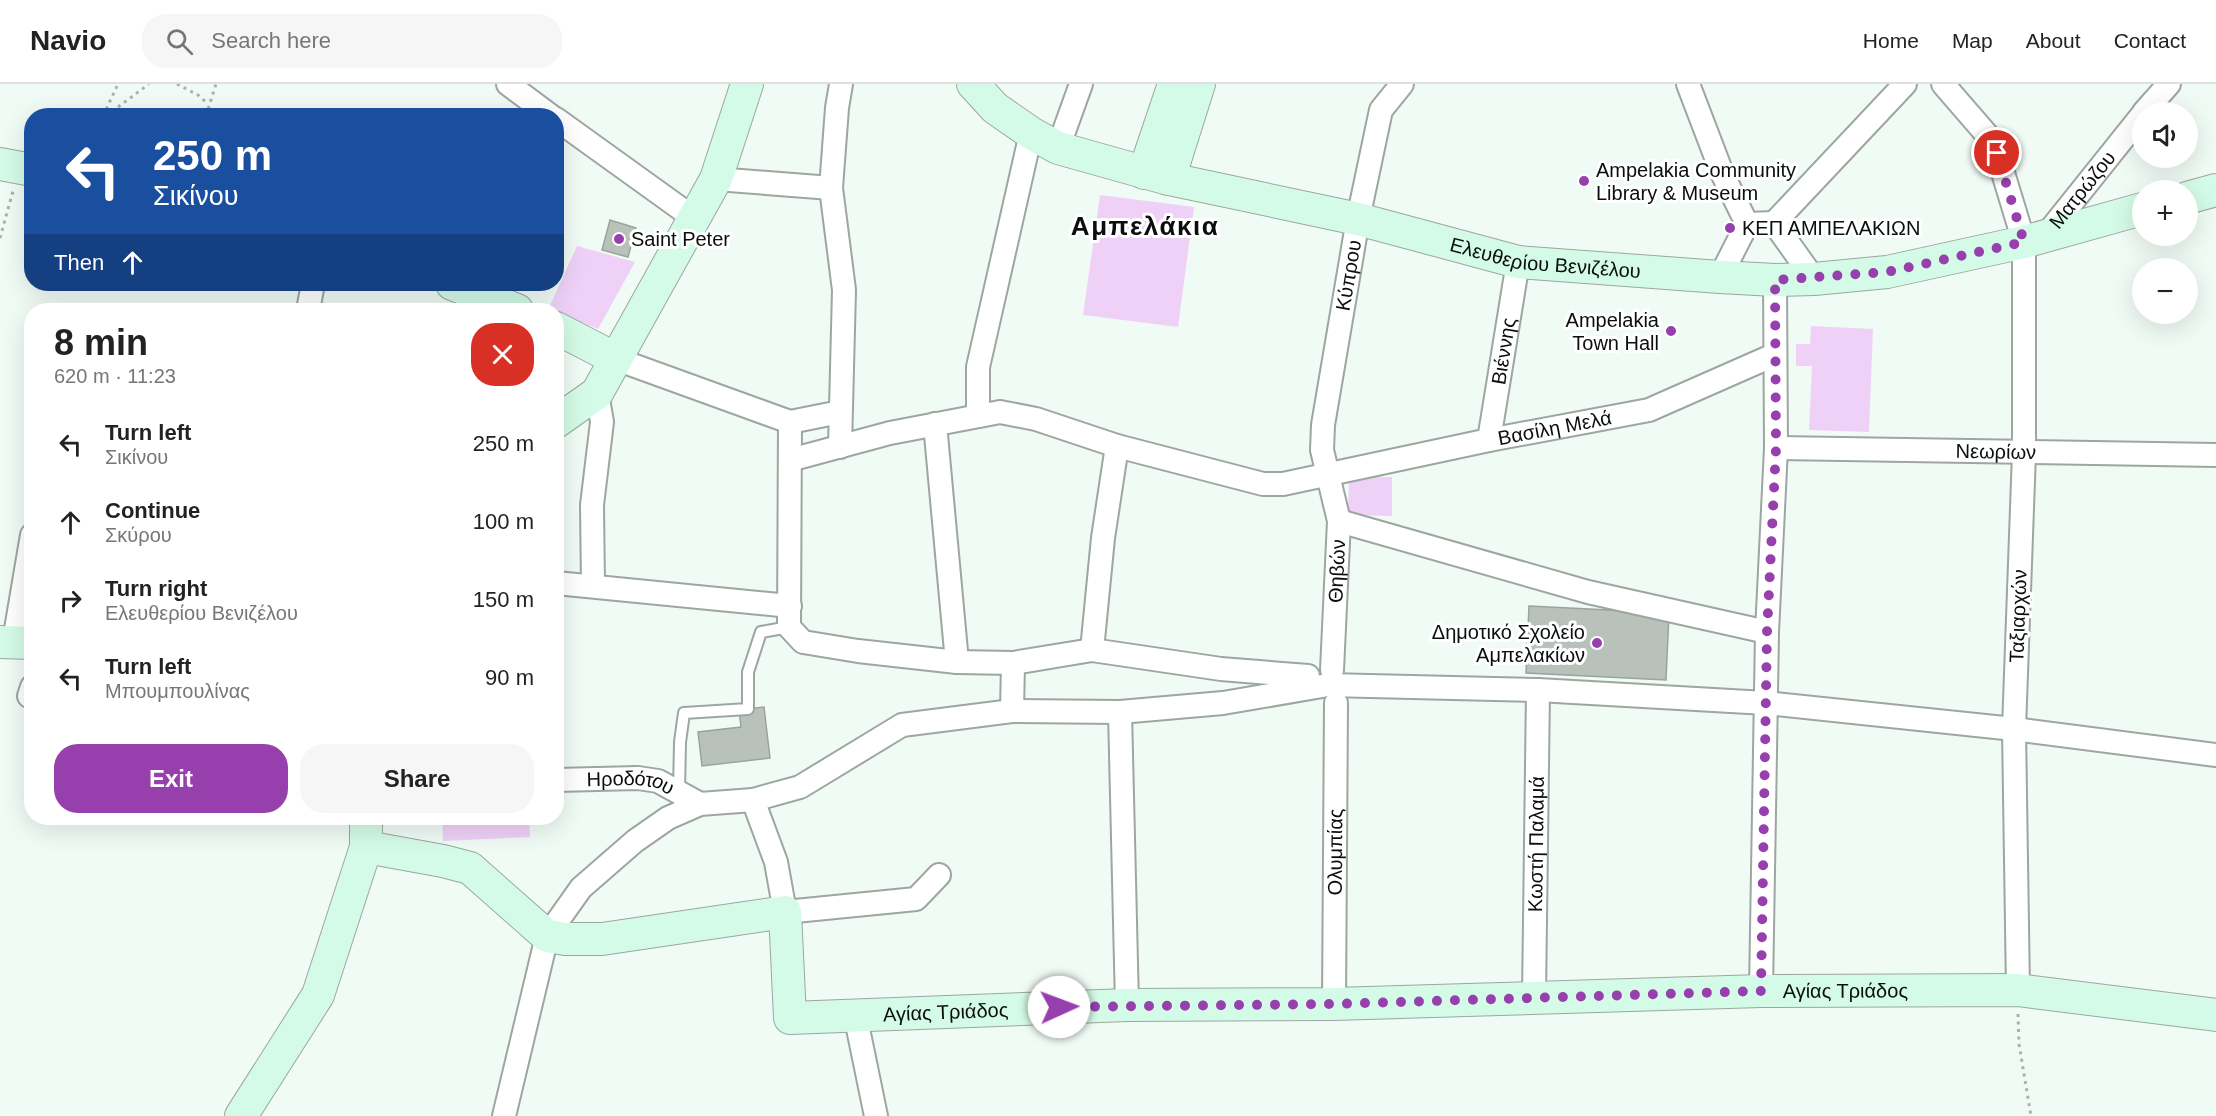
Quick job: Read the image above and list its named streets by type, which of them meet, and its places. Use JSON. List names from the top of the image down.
{
  "streets": {
    "street": [
      "Ματρώζου",
      "Ελευθερίου Βενιζέλου",
      "Κύπρου",
      "Βιέννης",
      "Βασίλη Μελά",
      "Νεωρίων",
      "Θηβών",
      "Ταξιαρχών",
      "Ηροδότου",
      "Κωστή Παλαμά",
      "Ολυμπίας",
      "Αγίας Τριάδος"
    ]
  },
  "crossings": [
    ["Ματρώζου", "Ελευθερίου Βενιζέλου"],
    ["Ματρώζου", "Ταξιαρχών"],
    ["Ελευθερίου Βενιζέλου", "Κύπρου"],
    ["Ελευθερίου Βενιζέλου", "Βιέννης"],
    ["Ελευθερίου Βενιζέλου", "Ταξιαρχών"],
    ["Κύπρου", "Βασίλη Μελά"],
    ["Κύπρου", "Θηβών"],
    ["Βιέννης", "Βασίλη Μελά"],
    ["Βασίλη Μελά", "Θηβών"],
    ["Νεωρίων", "Ταξιαρχών"],
    ["Ταξιαρχών", "Αγίας Τριάδος"],
    ["Κωστή Παλαμά", "Αγίας Τριάδος"],
    ["Ολυμπίας", "Αγίας Τριάδος"]
  ],
  "districts": ["Αμπελάκια"],
  "places": [
    "Ampelakia Community Library & Museum",
    "ΚΕΠ ΑΜΠΕΛΑΚΙΩΝ",
    "Saint Peter",
    "Ampelakia Town Hall",
    "Δημοτικό Σχολείο Αμπελακίων"
  ],
  "page": {
    "header": "Navio",
    "search": "Search here",
    "nav": [
      "Home",
      "Map",
      "About",
      "Contact"
    ],
    "map_buttons": ["+", "−"],
    "turn": ["250 m", "Σικίνου"],
    "then": "Then",
    "heading": ["8 min", "620 m · 11:23"],
    "list": [
      {
        "name": "Turn left",
        "note": "Σικίνου",
        "value": "250 m"
      },
      {
        "name": "Continue",
        "note": "Σκύρου",
        "value": "100 m"
      },
      {
        "name": "Turn right",
        "note": "Ελευθερίου Βενιζέλου",
        "value": "150 m"
      },
      {
        "name": "Turn left",
        "note": "Μπουμπουλίνας",
        "value": "90 m"
      }
    ],
    "buttons": ["Exit", "Share"]
  }
}
